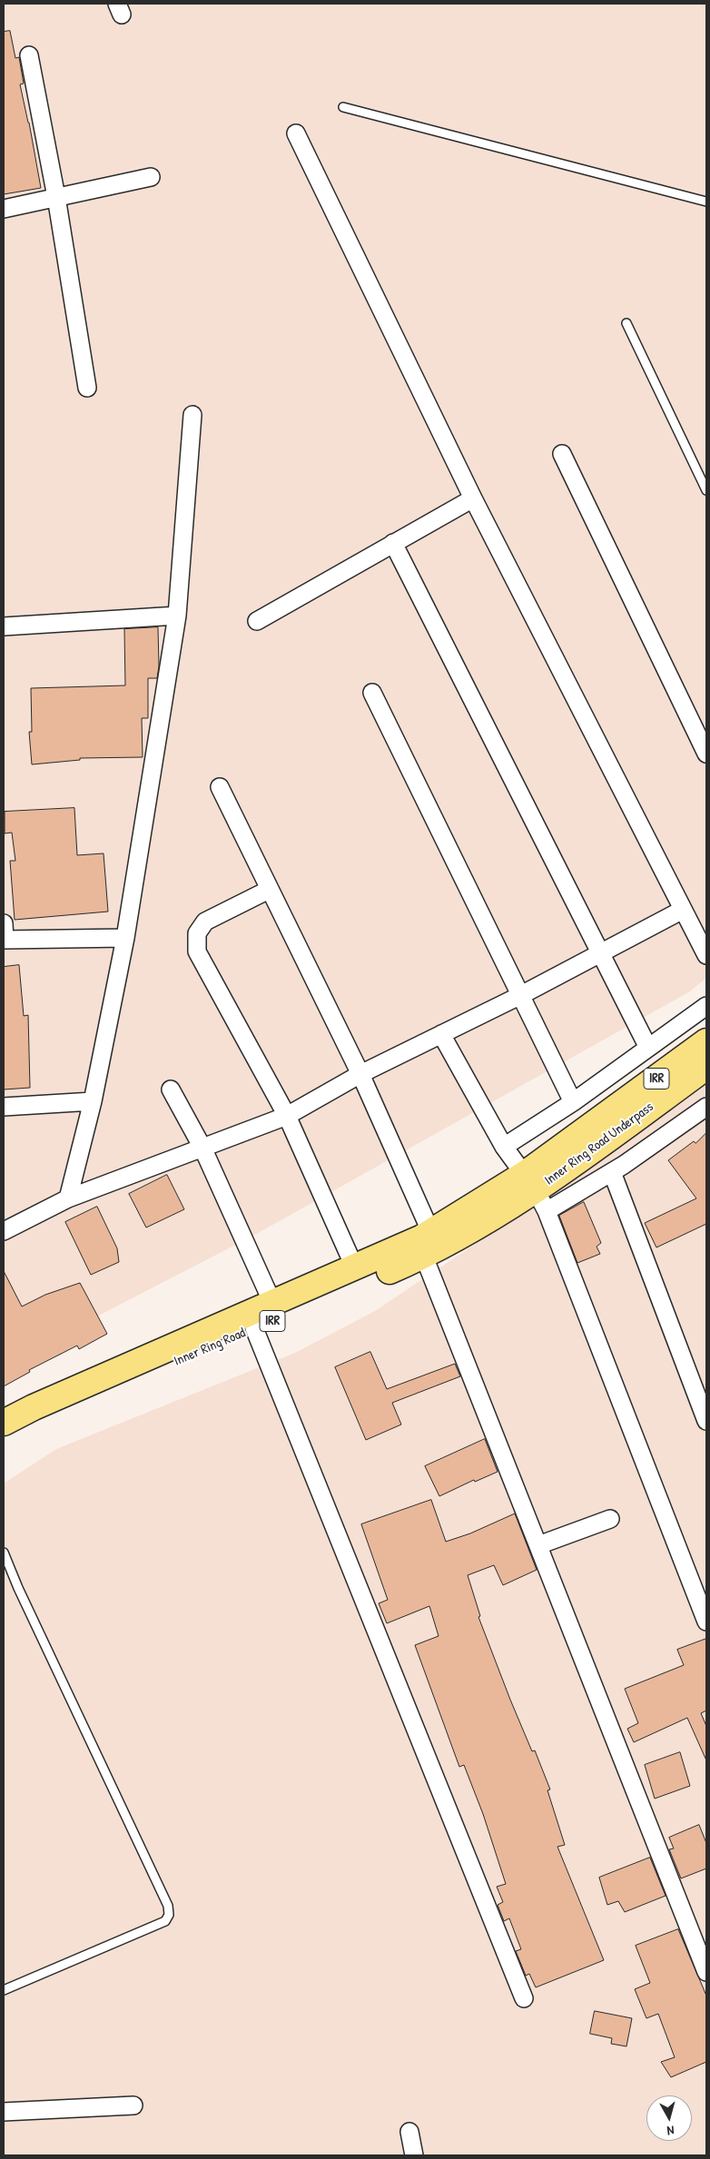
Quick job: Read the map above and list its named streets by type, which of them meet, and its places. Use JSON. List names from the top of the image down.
{
  "streets": {
    "main road": ["IRR", "Inner Ring Road Underpass", "Inner Ring Road"]
  },
  "crossings": [
    ["Inner Ring Road Underpass", "Inner Ring Road"]
  ],
  "north": "bottom"
}
